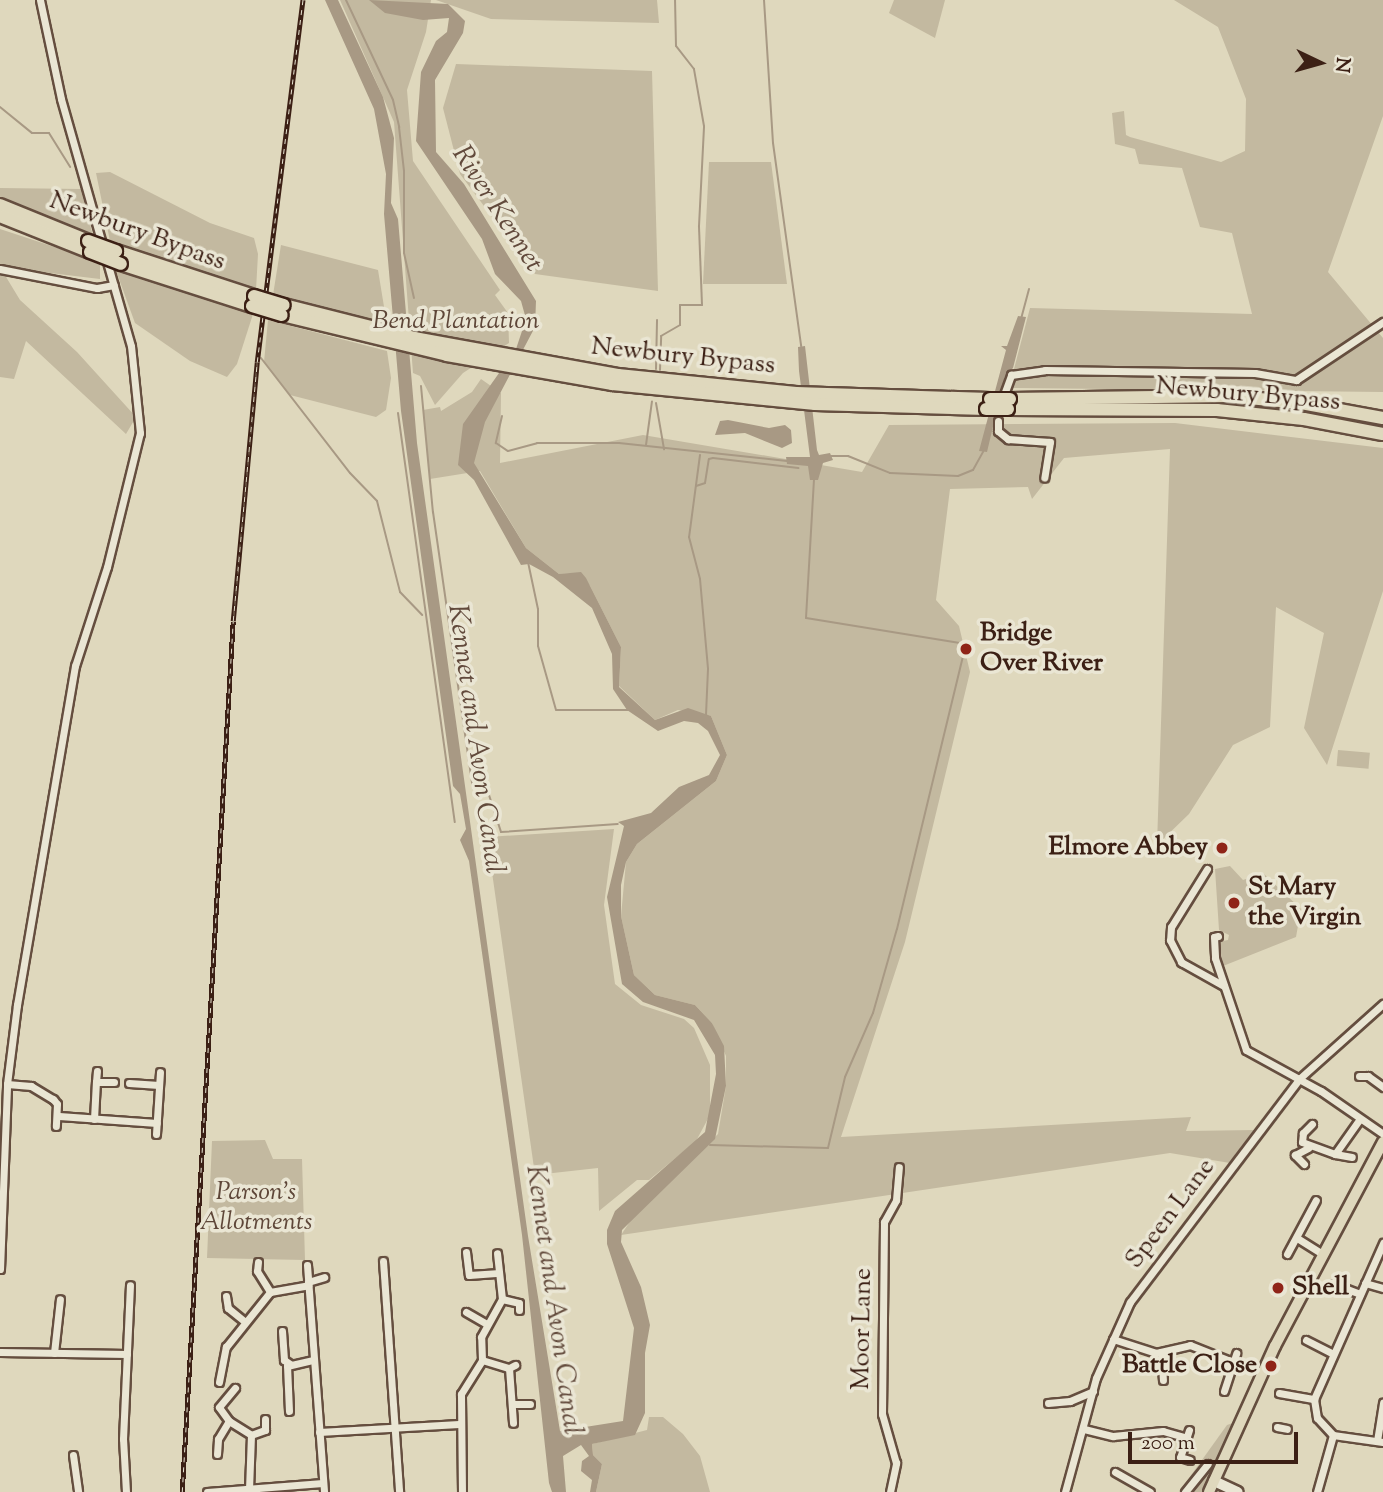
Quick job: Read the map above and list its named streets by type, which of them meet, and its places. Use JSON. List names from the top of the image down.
{
  "streets": {
    "highway": ["Newbury Bypass"],
    "street": ["Speen Lane", "Moor Lane"]
  },
  "water": ["River Kennet", "Kennet and Avon Canal"],
  "parks": ["Bend Plantation", "Parson's Allotments"],
  "places": [
    "Bridge Over River",
    "Elmore Abbey",
    "St Mary the Virgin",
    "Shell",
    "Battle Close"
  ],
  "scale_bar": "200 m",
  "north": "right"
}
